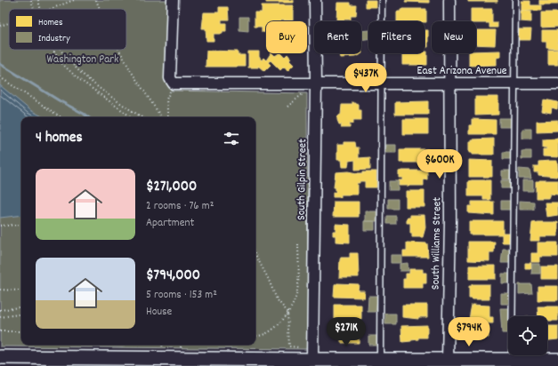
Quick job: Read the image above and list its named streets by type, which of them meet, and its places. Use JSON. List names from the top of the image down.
{
  "streets": {
    "street": ["East Arizona Avenue", "South Gilpin Street", "South Williams Street"]
  },
  "crossings": [
    ["East Arizona Avenue", "South Gilpin Street"],
    ["East Arizona Avenue", "South Williams Street"]
  ],
  "parks": ["Washington Park"],
  "legend": ["Homes", "Industry"],
  "page": {
    "chip": [
      "Buy",
      "Rent",
      "Filters",
      "New"
    ],
    "price": [
      "$437K",
      "$600K",
      "$271K",
      "$794K"
    ],
    "heading": "4 homes",
    "list": [
      {
        "name": "$271,000",
        "note": "2 rooms · 76 m² · Apartment"
      },
      {
        "name": "$794,000",
        "note": "5 rooms · 153 m² · House"
      }
    ]
  }
}
